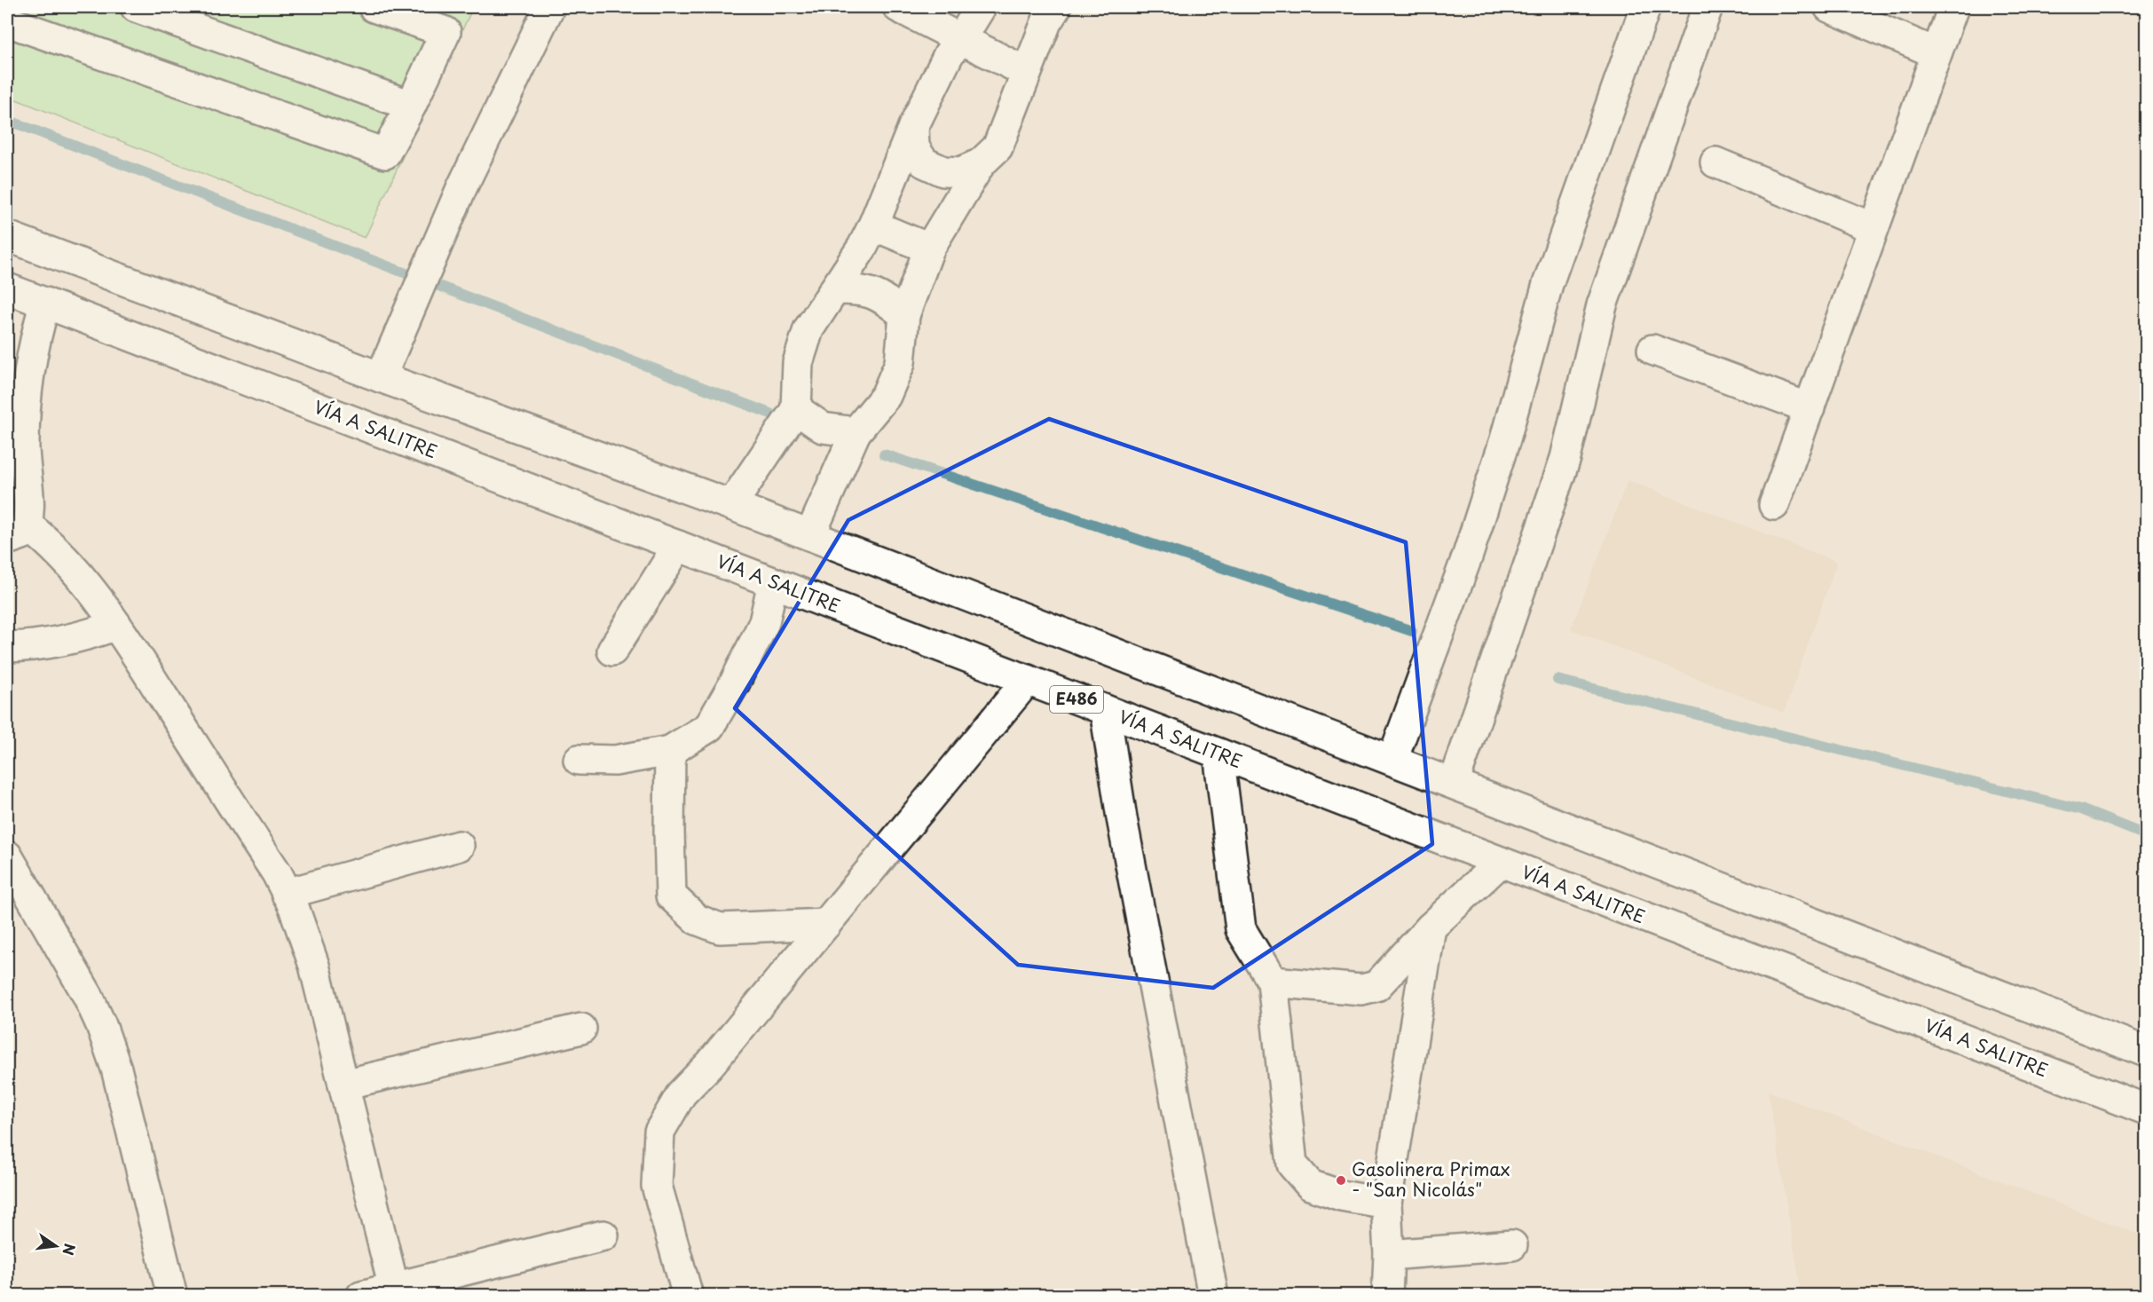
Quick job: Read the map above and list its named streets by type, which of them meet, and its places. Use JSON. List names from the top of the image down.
{
  "streets": {
    "street": ["VÍA A SALITRE", "E486"]
  },
  "places": ["Gasolinera Primax - \"San Nicolás\""],
  "north": "right"
}
